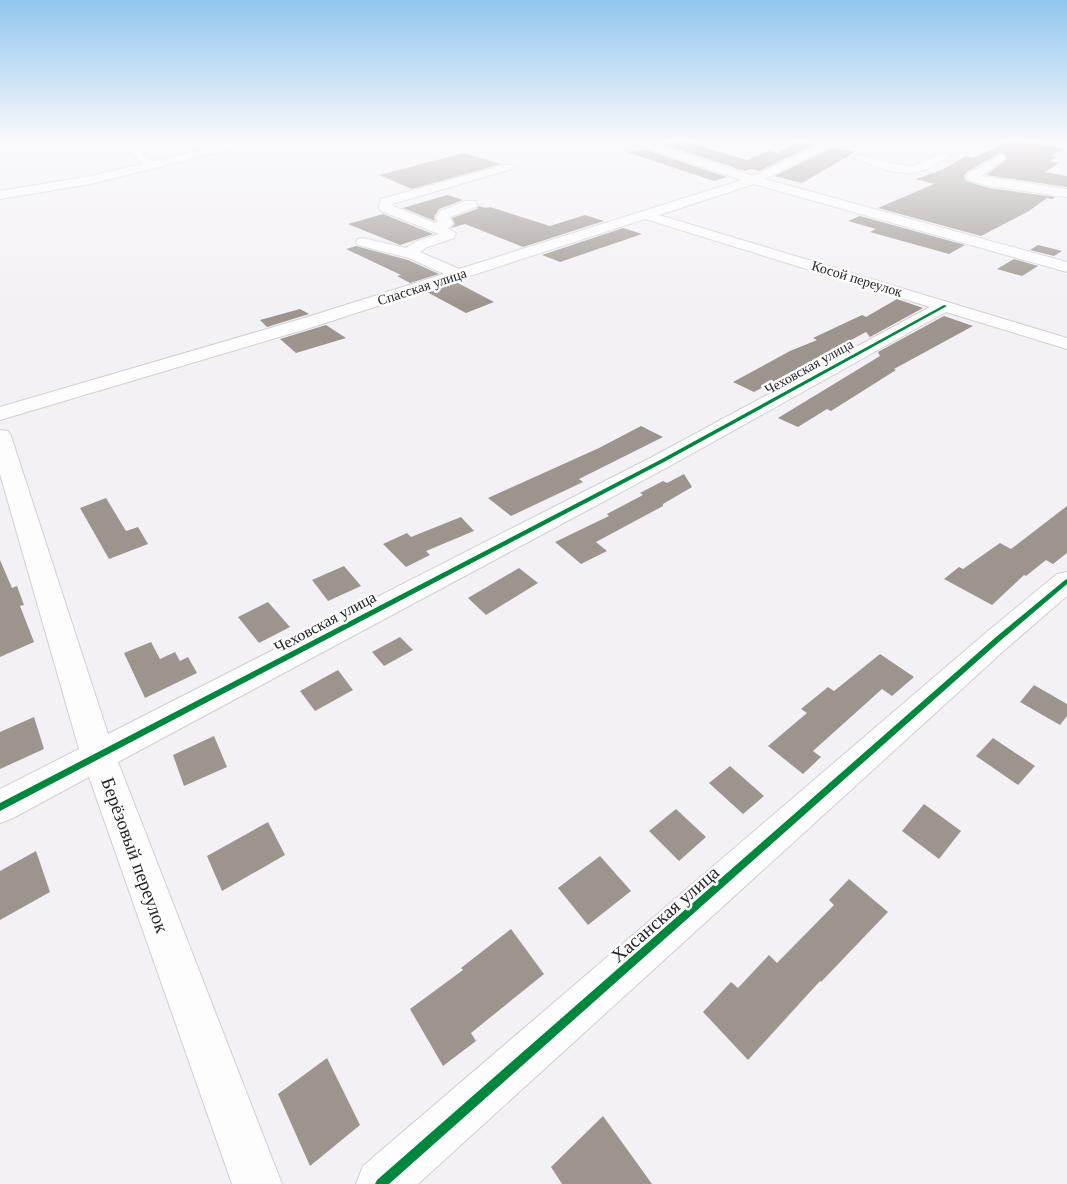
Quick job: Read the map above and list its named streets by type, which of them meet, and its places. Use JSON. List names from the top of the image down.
{
  "streets": {
    "street": [
      "Косой переулок",
      "Спасская улица",
      "Чеховская улица",
      "Берёзовый переулок",
      "Хасанская улица"
    ]
  },
  "crossings": [
    ["Косой переулок", "Спасская улица"],
    ["Косой переулок", "Чеховская улица"],
    ["Чеховская улица", "Берёзовый переулок"]
  ]
}
